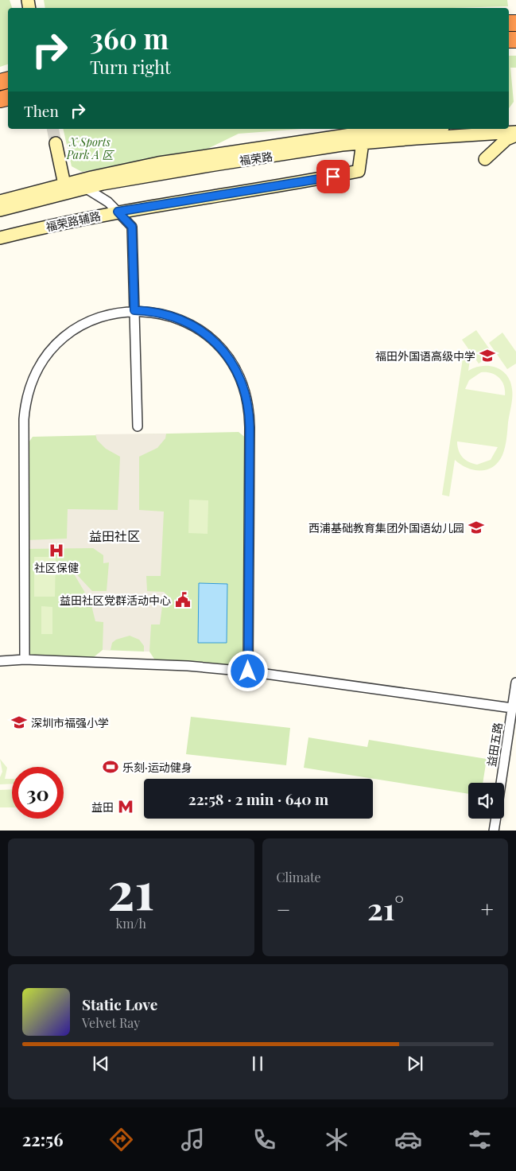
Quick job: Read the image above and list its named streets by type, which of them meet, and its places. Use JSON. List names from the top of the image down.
{
  "streets": {
    "main road": ["福荣路", "福荣路辅路"],
    "street": ["益田五路"]
  },
  "crossings": [
    ["福荣路", "福荣路辅路"]
  ],
  "districts": ["益田社区"],
  "parks": ["X Sports Park A 区"],
  "places": {
    "school or university": ["福田外国语高级中学", "西浦基础教育集团外国语幼儿园", "深圳市福强小学"],
    "hospital": ["社区保健"],
    "public building": ["益田社区党群活动中心"],
    "sports": ["乐刻·运动健身"],
    "metro station": ["益田"]
  },
  "page": {
    "turn": ["360 m", "Turn right"],
    "then": "Then",
    "limit": "30",
    "trip": "22:58 · 2 min · 640 m",
    "tile": [
      ["21", "km/h"],
      "Climate"
    ],
    "heat": ["−", "21°", "+"],
    "song": ["Static Love", "Velvet Ray"],
    "tabs": "22:56"
  }
}
